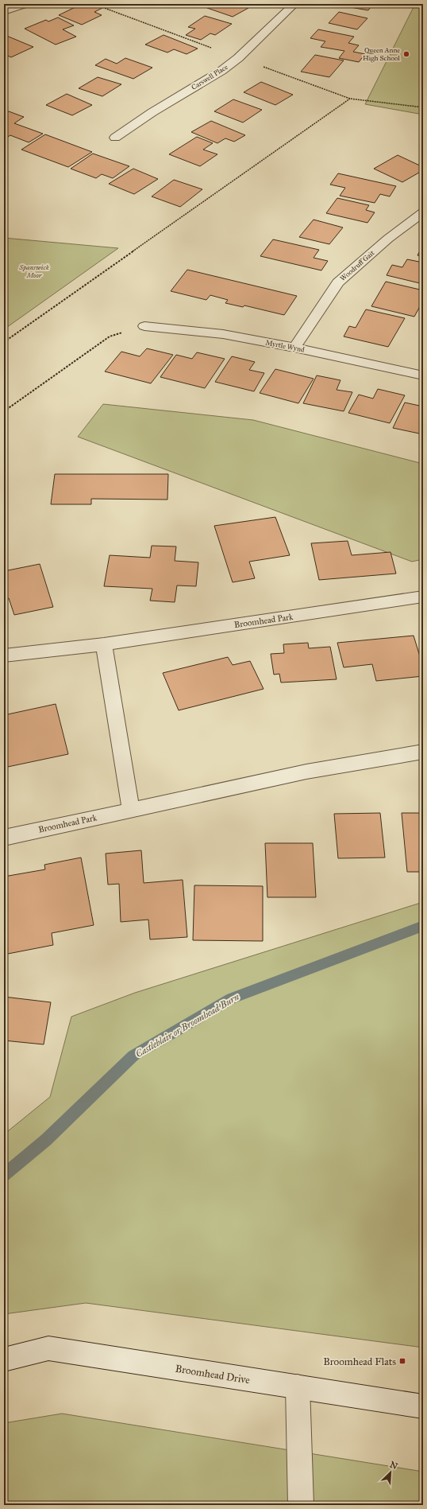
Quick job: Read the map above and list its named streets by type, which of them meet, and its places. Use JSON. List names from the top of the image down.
{
  "streets": {
    "street": [
      "Carswell Place",
      "Woodruff Gait",
      "Myrtle Wynd",
      "Broomhead Park",
      "Broomhead Drive"
    ]
  },
  "crossings": [
    ["Woodruff Gait", "Myrtle Wynd"]
  ],
  "water": ["Castleblair or Broomhead Burn"],
  "parks": ["Spanswick Moor"],
  "places": {
    "other": ["Queen Anne High School"],
    "transit": ["Broomhead Flats"]
  },
  "north": "top right"
}
